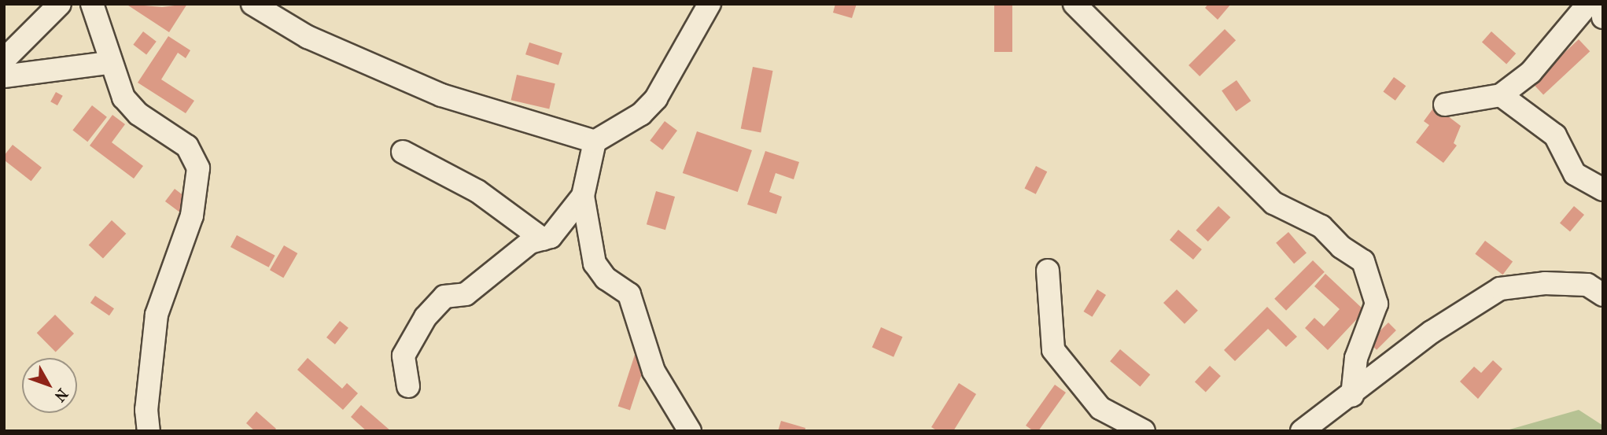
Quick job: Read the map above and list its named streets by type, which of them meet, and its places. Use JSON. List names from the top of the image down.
{
  "north": "bottom right"
}
